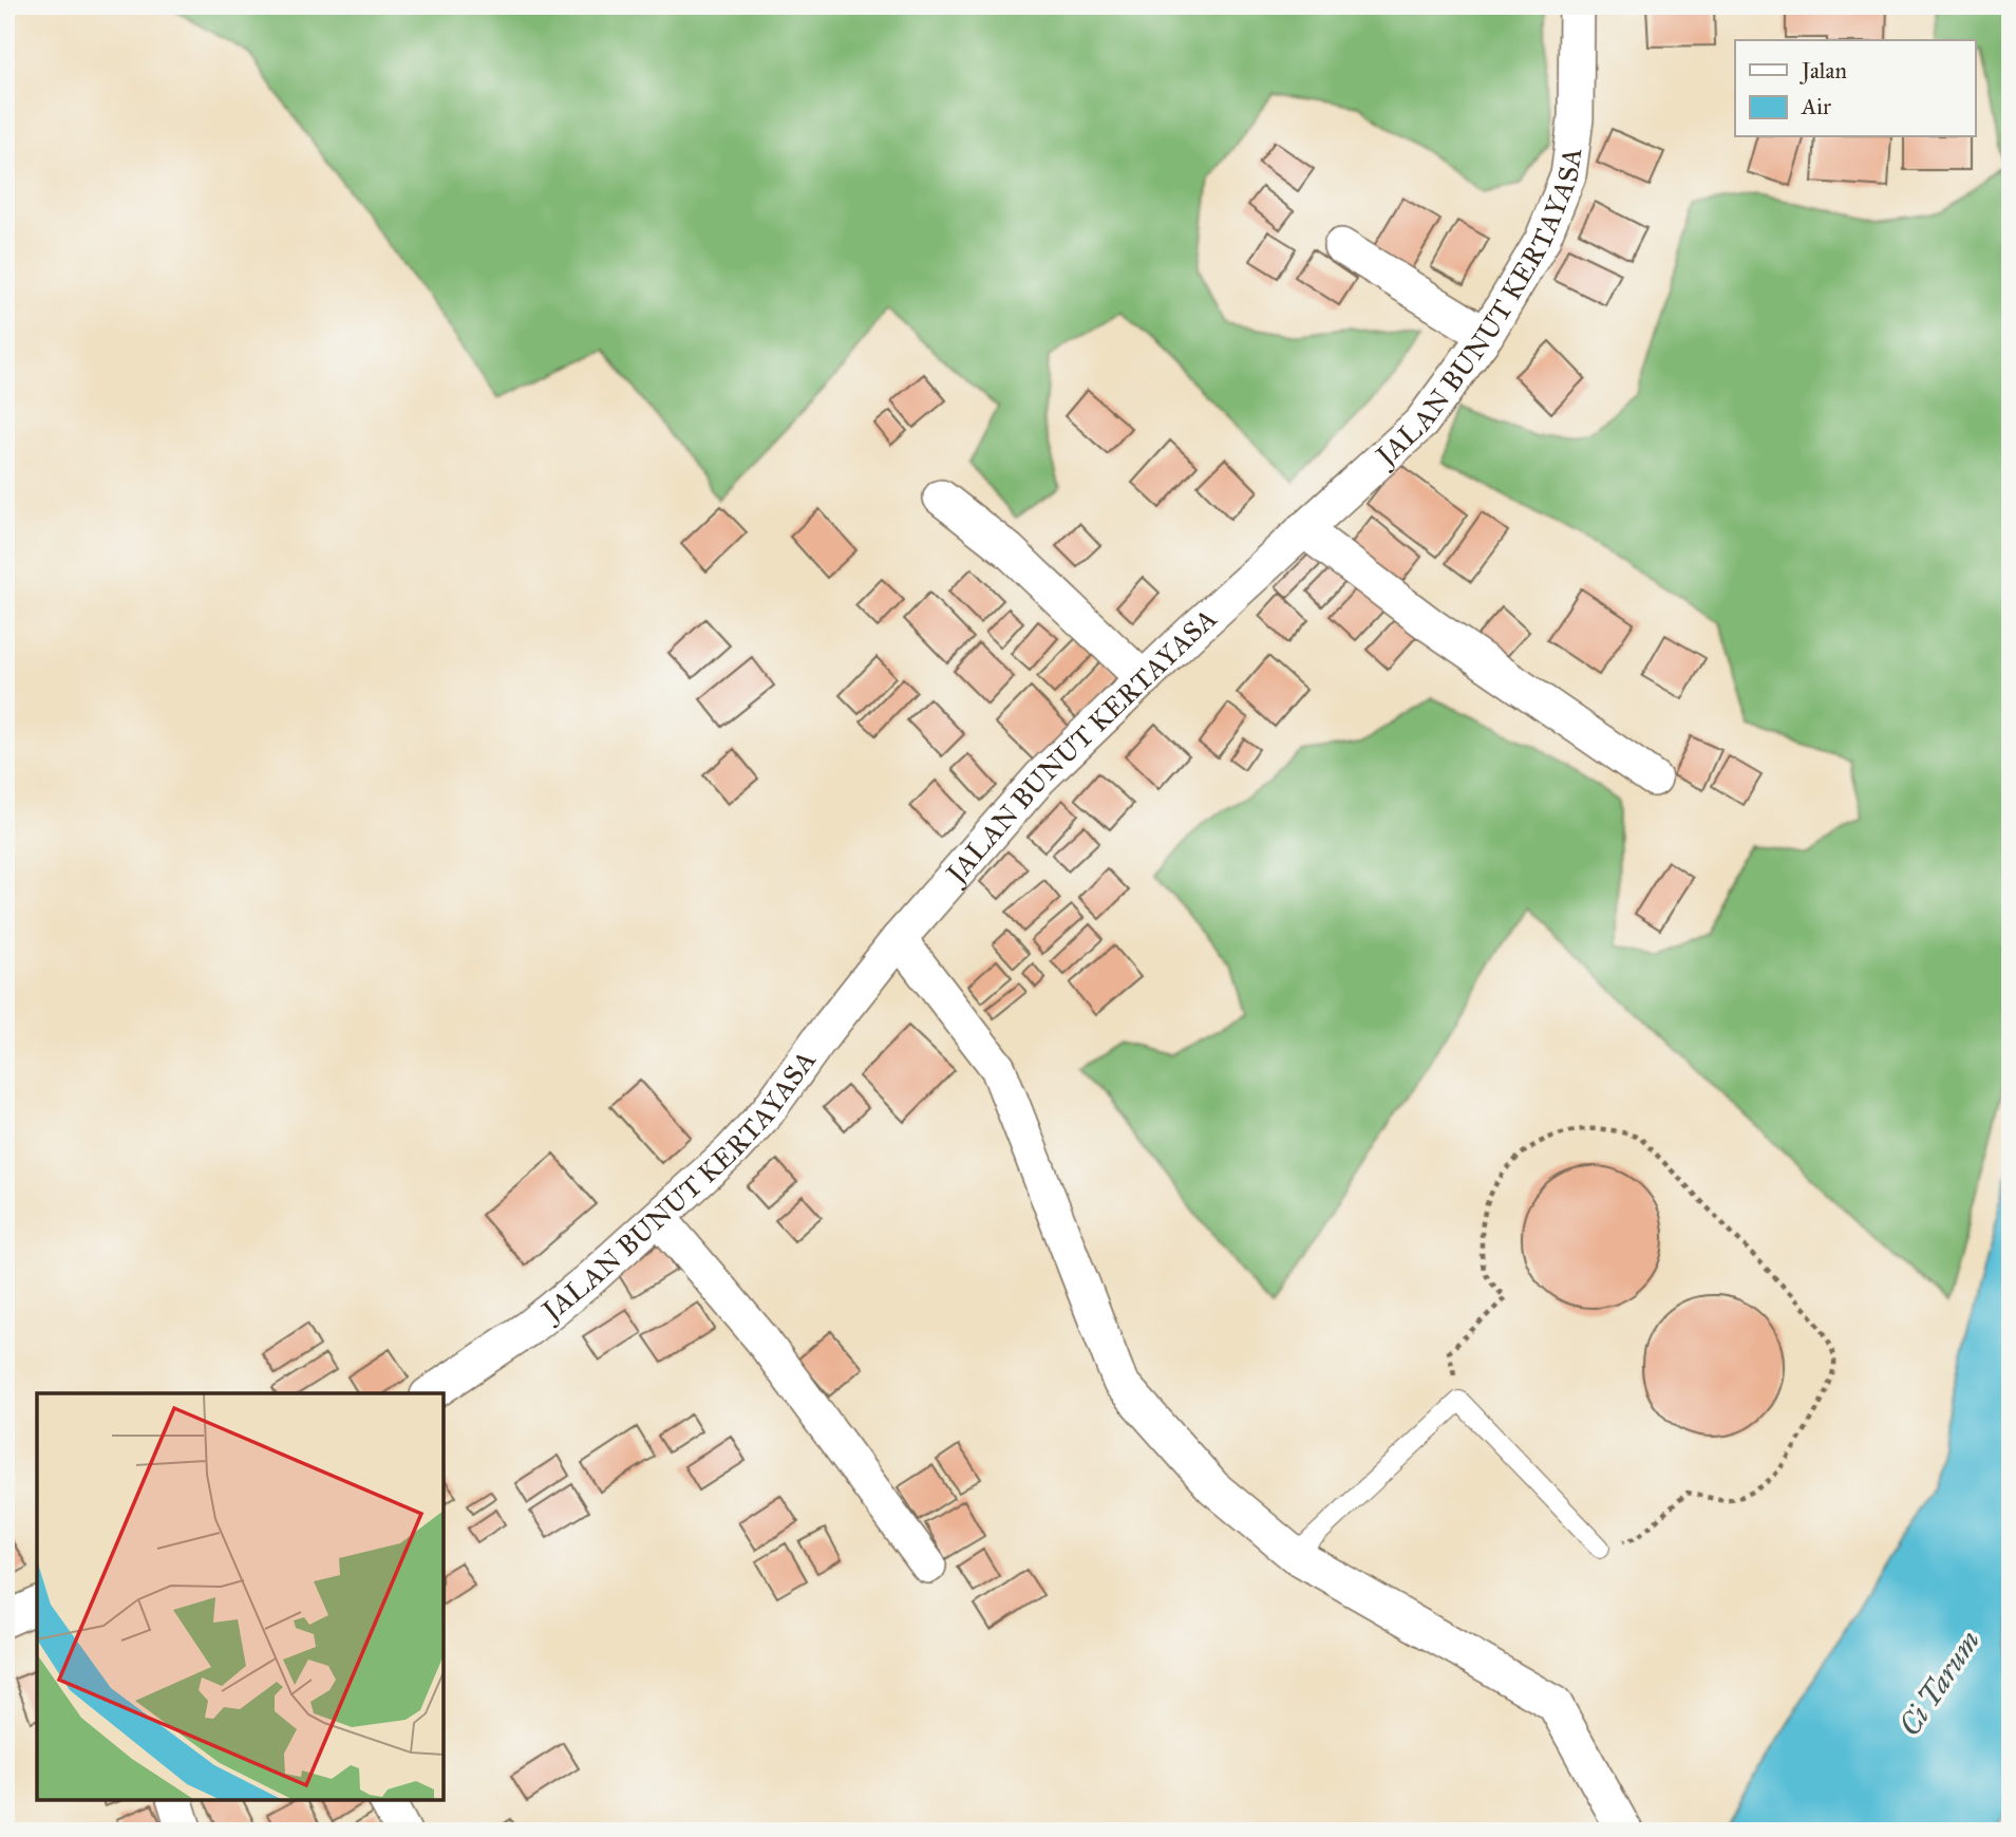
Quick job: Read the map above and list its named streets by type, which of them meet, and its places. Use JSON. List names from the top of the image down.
{
  "streets": {
    "street": ["JALAN BUNUT KERTAYASA"]
  },
  "water": ["Ci Tarum"],
  "legend": ["Jalan", "Air"]
}
